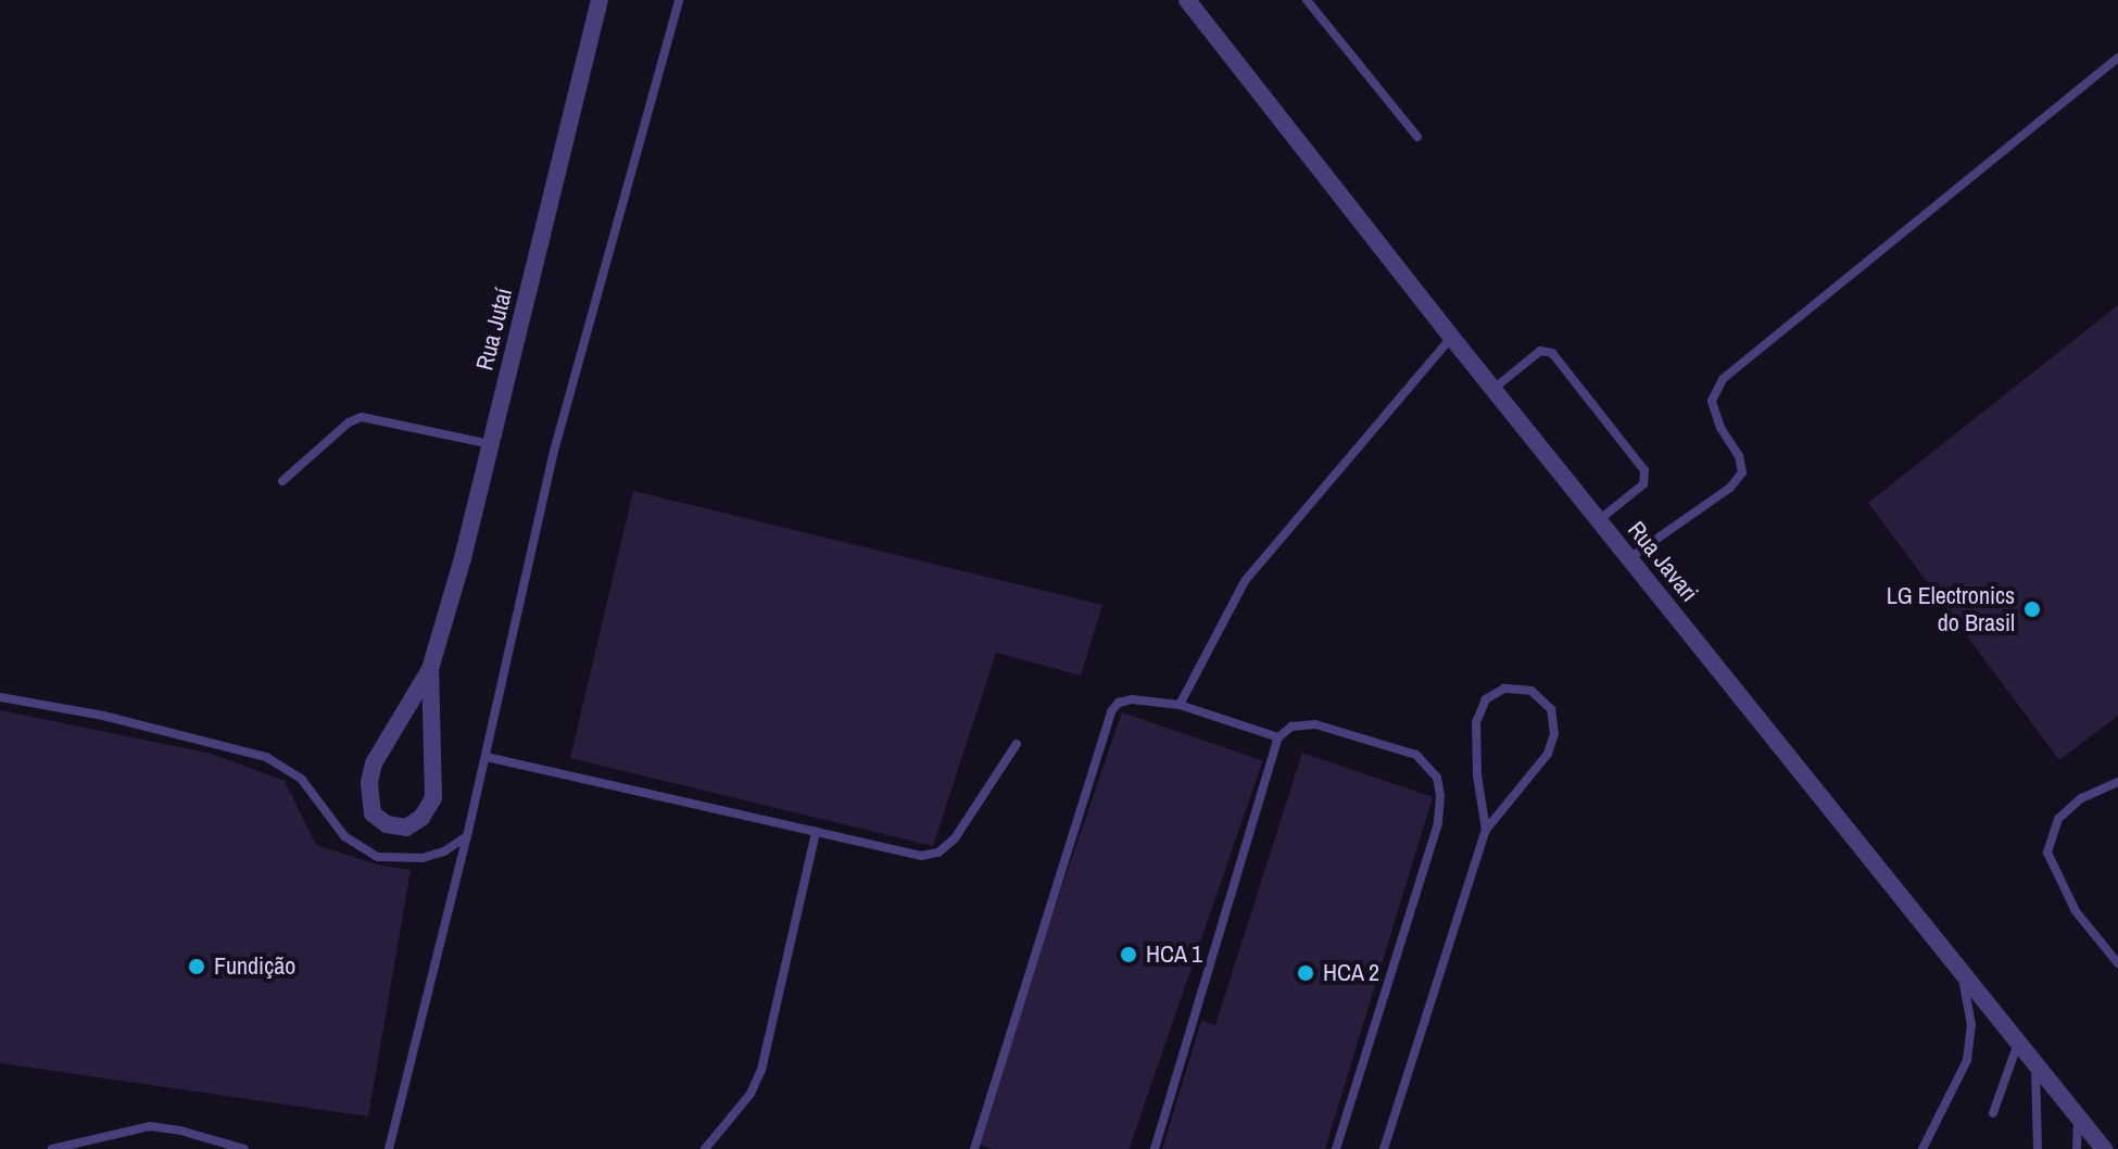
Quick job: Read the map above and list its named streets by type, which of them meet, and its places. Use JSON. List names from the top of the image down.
{
  "streets": {
    "street": ["Rua Jutaí", "Rua Javari"]
  },
  "places": [
    "LG Electronics do Brasil",
    "HCA 1",
    "Fundição",
    "HCA 2"
  ]
}
